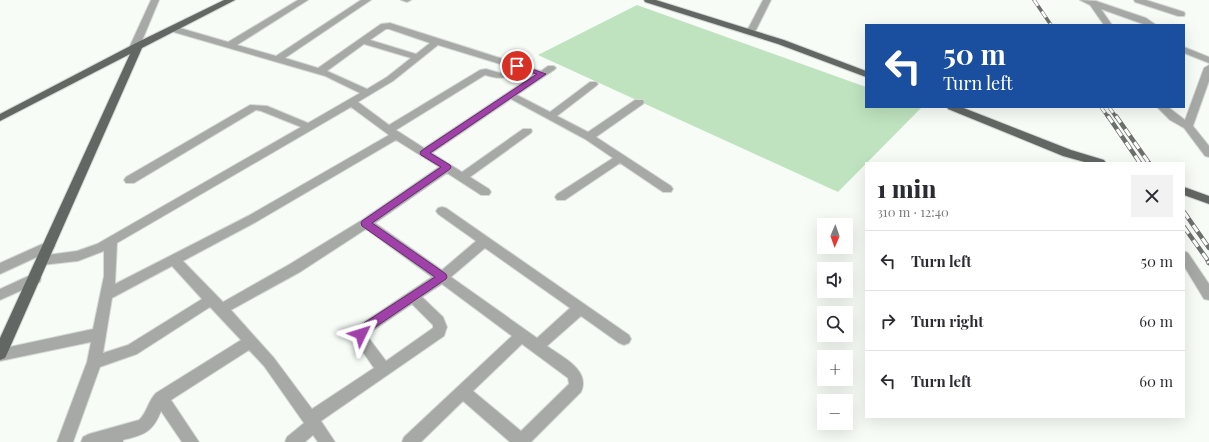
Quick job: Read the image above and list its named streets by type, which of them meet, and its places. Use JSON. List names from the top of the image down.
{
  "north": "bottom",
  "page": {
    "turn": ["50 m", "Turn left"],
    "heading": ["1 min", "310 m · 12:40"],
    "map_buttons": ["+", "−"],
    "list": [
      {
        "name": "Turn left",
        "value": "50 m"
      },
      {
        "name": "Turn right",
        "value": "60 m"
      },
      {
        "name": "Turn left",
        "value": "60 m"
      }
    ]
  }
}
